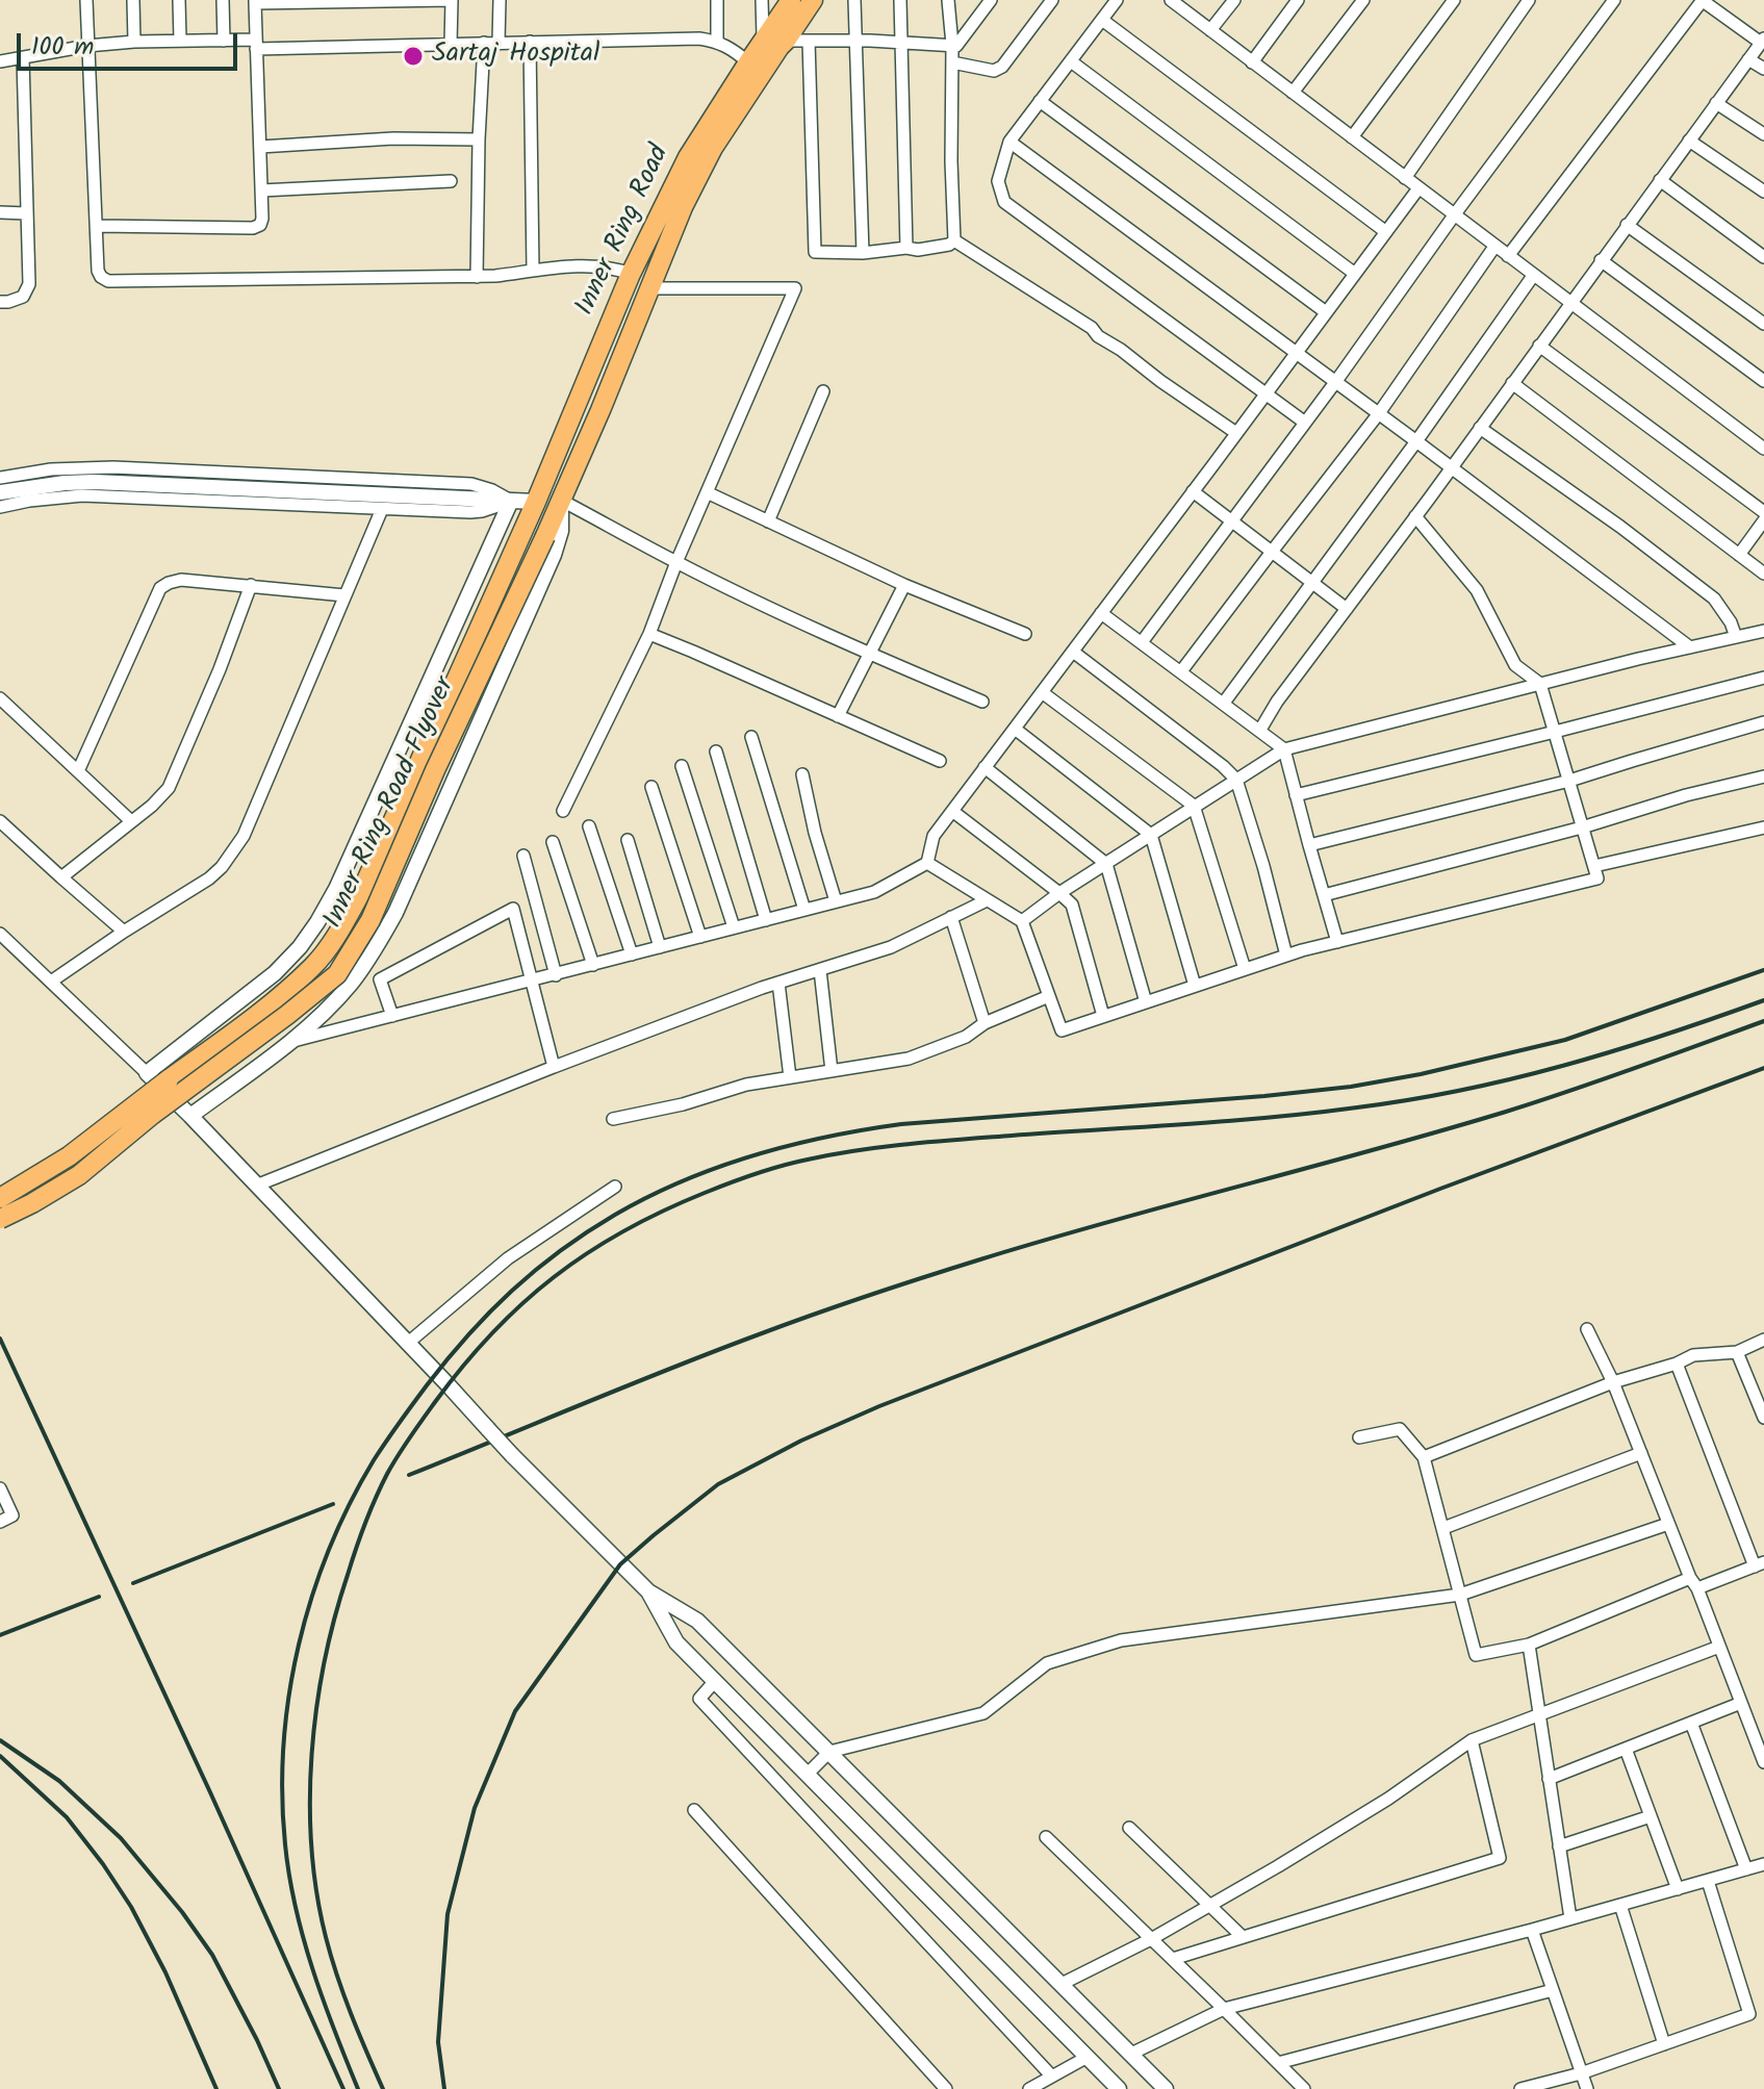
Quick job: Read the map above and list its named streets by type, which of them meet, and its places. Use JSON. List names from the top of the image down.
{
  "streets": {
    "highway": ["Inner Ring Road", "Inner Ring Road Flyover"]
  },
  "crossings": [
    ["Inner Ring Road", "Inner Ring Road Flyover"]
  ],
  "places": ["Sartaj Hospital"],
  "scale_bar": "100 m"
}
